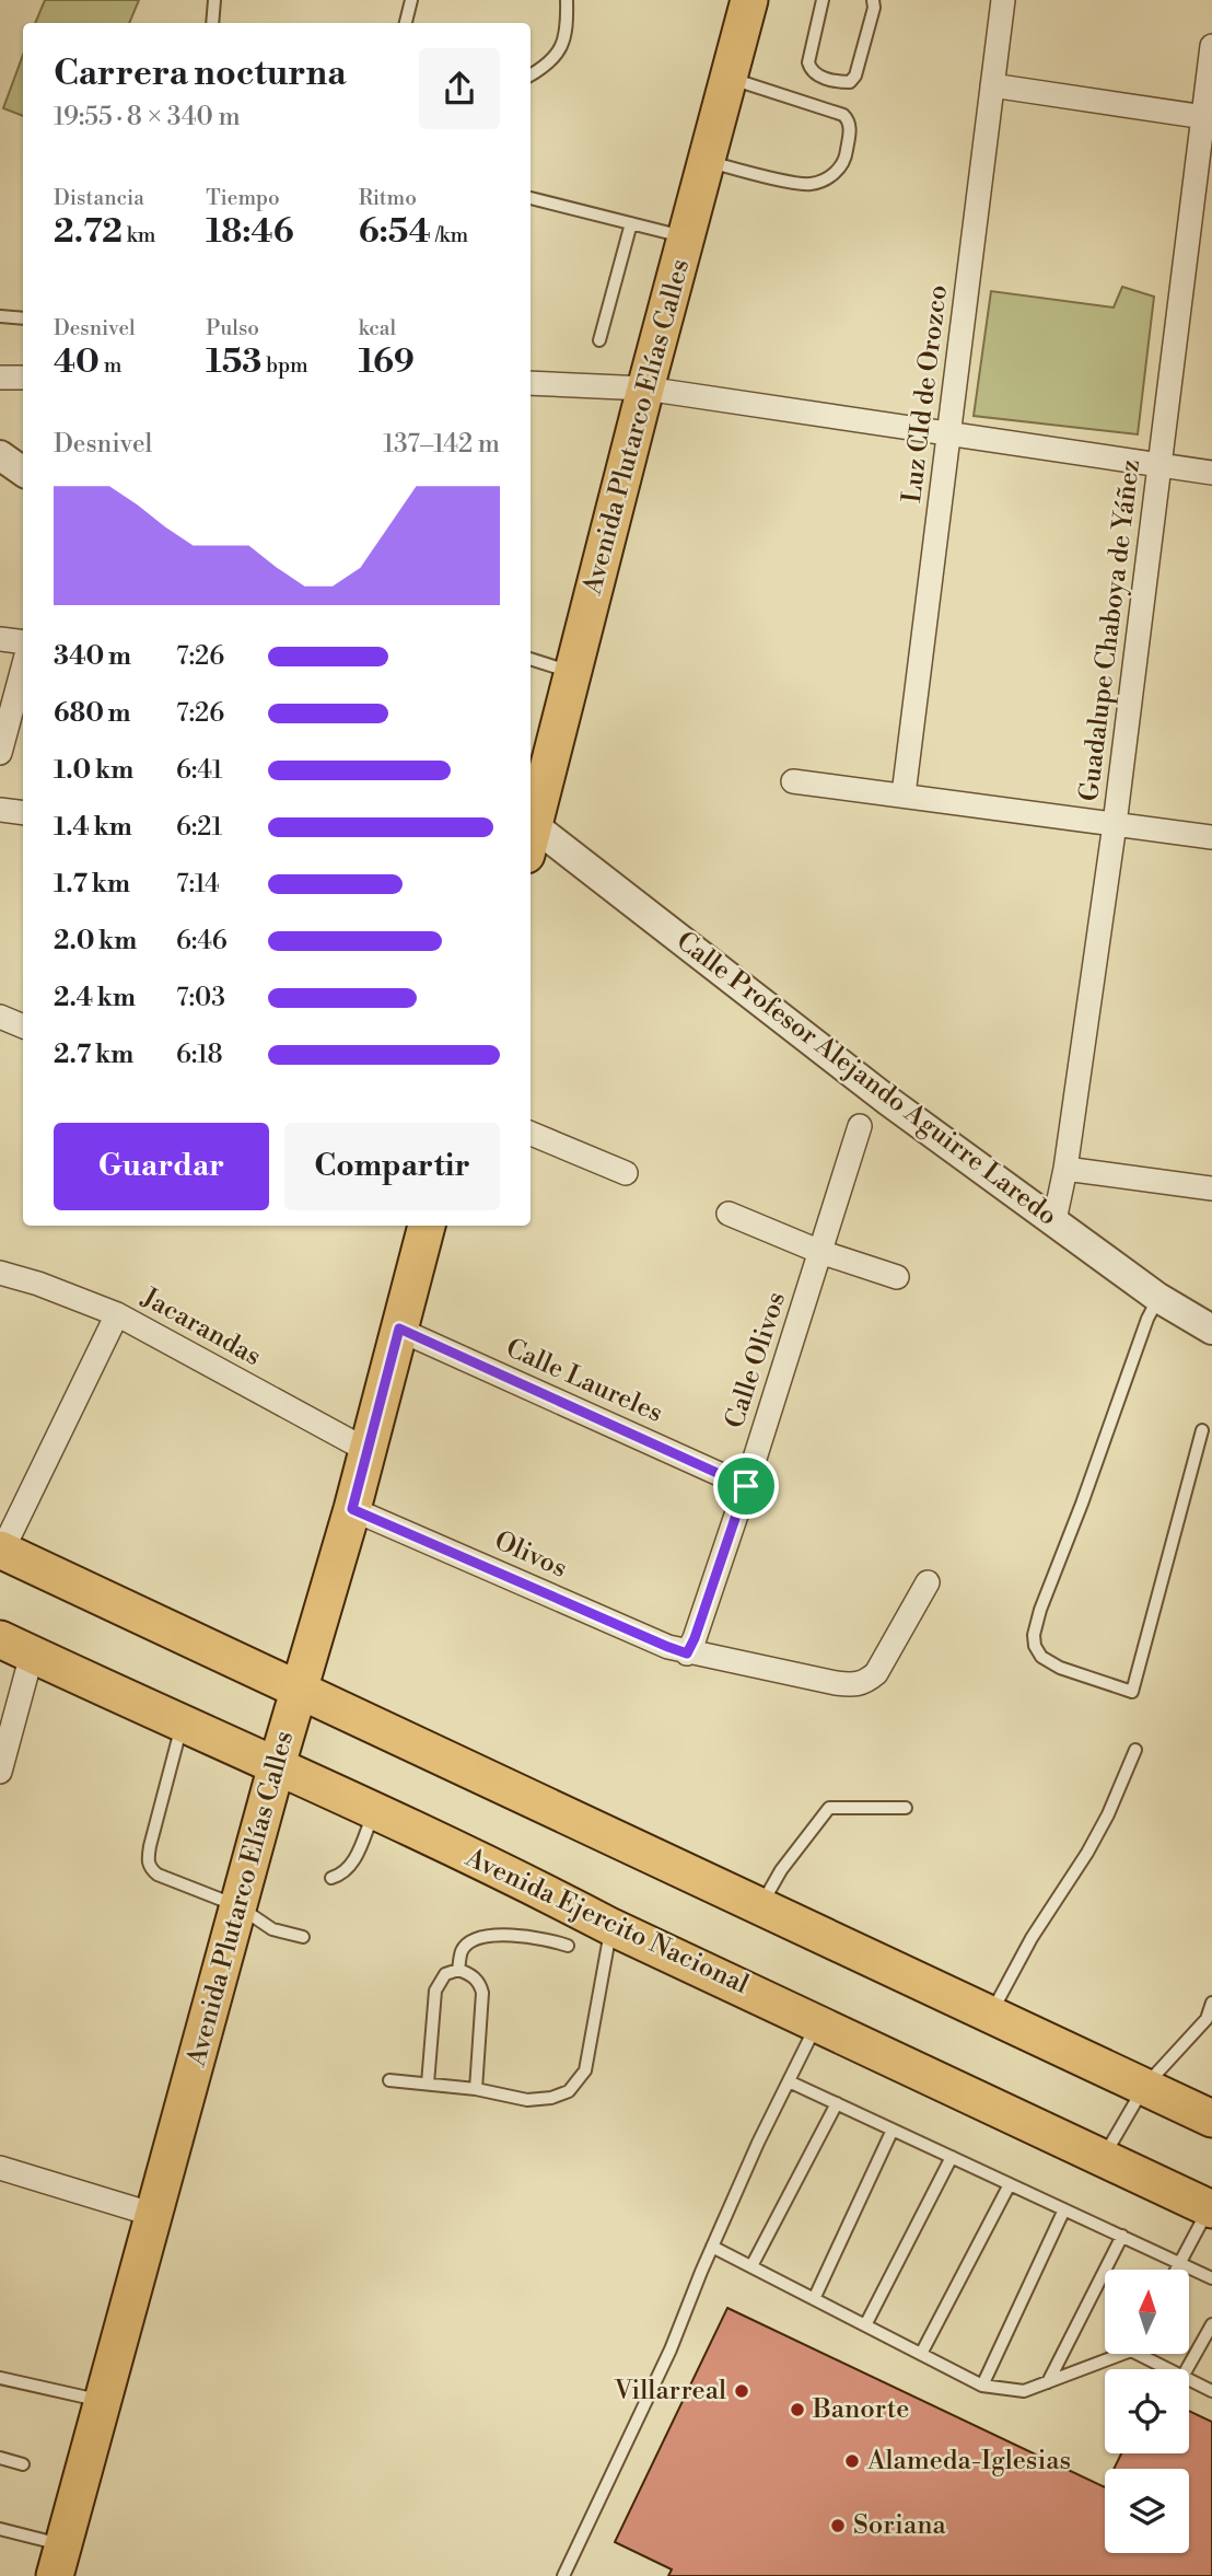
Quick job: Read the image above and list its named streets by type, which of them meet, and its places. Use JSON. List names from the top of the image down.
{
  "streets": {
    "main road": ["Avenida Plutarco Elías Calles", "Avenida Ejercito Nacional"],
    "street": [
      "Luz CId de Orozco",
      "Guadalupe Chaboya de Yáñez",
      "Calle Profesor Alejando Aguirre Laredo",
      "Jacarandas",
      "Calle Olivos",
      "Calle Laureles",
      "Olivos"
    ]
  },
  "crossings": [
    ["Avenida Plutarco Elías Calles", "Jacarandas"],
    ["Avenida Plutarco Elías Calles", "Calle Laureles"],
    ["Avenida Plutarco Elías Calles", "Olivos"],
    ["Avenida Plutarco Elías Calles", "Avenida Ejercito Nacional"],
    ["Guadalupe Chaboya de Yáñez", "Calle Profesor Alejando Aguirre Laredo"],
    ["Calle Olivos", "Calle Laureles"],
    ["Calle Olivos", "Olivos"]
  ],
  "places": [
    "Villarreal",
    "Banorte",
    "Alameda-Iglesias",
    "Soriana"
  ],
  "north": "top",
  "page": {
    "heading": ["Carrera nocturna", "19:55 · 8 × 340 m"],
    "stats": [
      ["Distancia", "2.72 km"],
      ["Tiempo", "18:46"],
      ["Ritmo", "6:54 /km"],
      ["Desnivel", "40 m"],
      ["Pulso", "153 bpm"],
      ["kcal", "169"]
    ],
    "chart": ["Desnivel", "137–142 m"],
    "list": [
      {
        "name": "340 m",
        "note": "7:26"
      },
      {
        "name": "680 m",
        "note": "7:26"
      },
      {
        "name": "1.0 km",
        "note": "6:41"
      },
      {
        "name": "1.4 km",
        "note": "6:21"
      },
      {
        "name": "1.7 km",
        "note": "7:14"
      },
      {
        "name": "2.0 km",
        "note": "6:46"
      },
      {
        "name": "2.4 km",
        "note": "7:03"
      },
      {
        "name": "2.7 km",
        "note": "6:18"
      }
    ],
    "buttons": ["Guardar", "Compartir"]
  }
}
